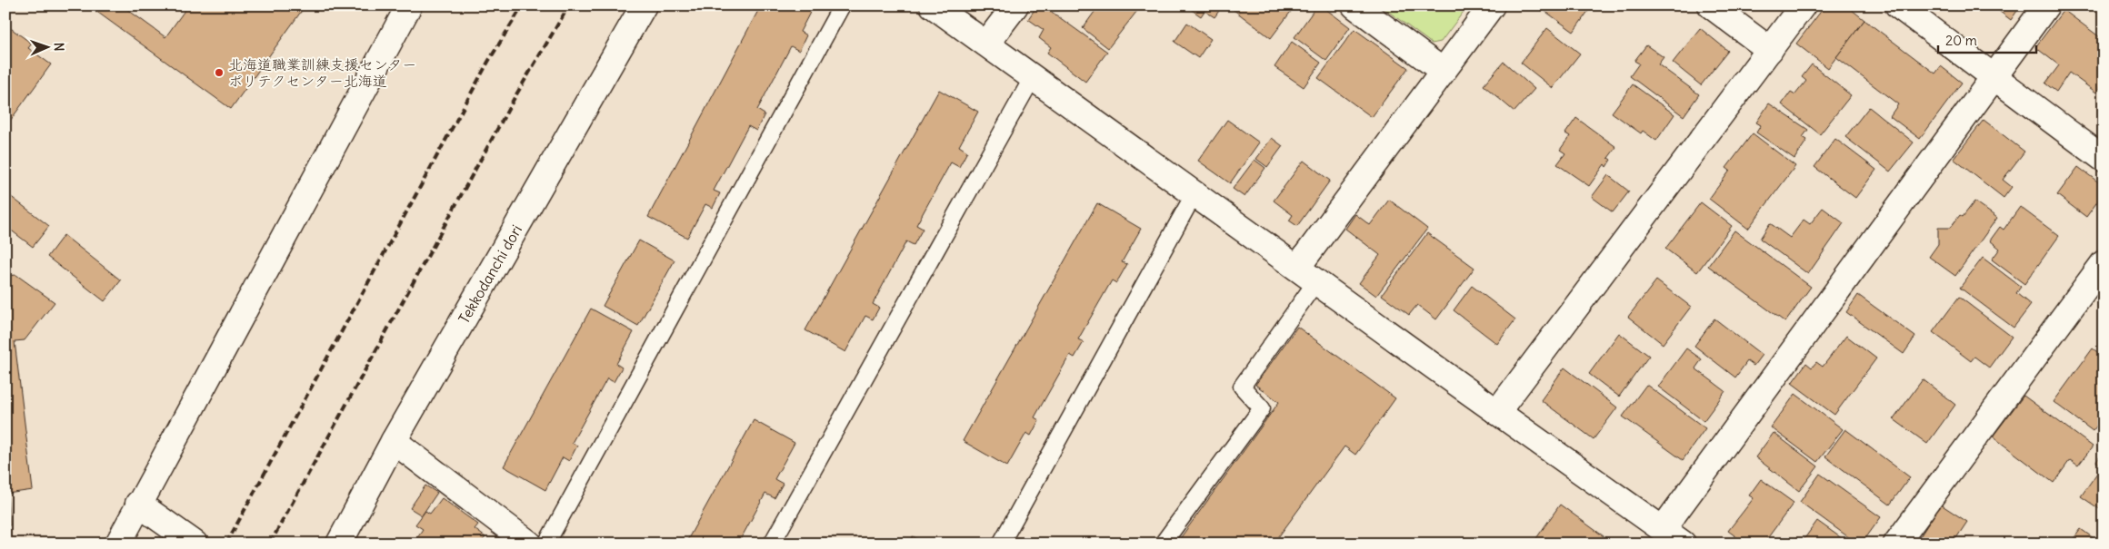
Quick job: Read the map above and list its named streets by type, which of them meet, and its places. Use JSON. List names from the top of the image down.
{
  "streets": {
    "street": ["Tekkodanchi dori"]
  },
  "places": ["北海道職業訓練支援センター ポリテクセンター北海道"],
  "scale_bar": "20 m",
  "north": "right"
}
